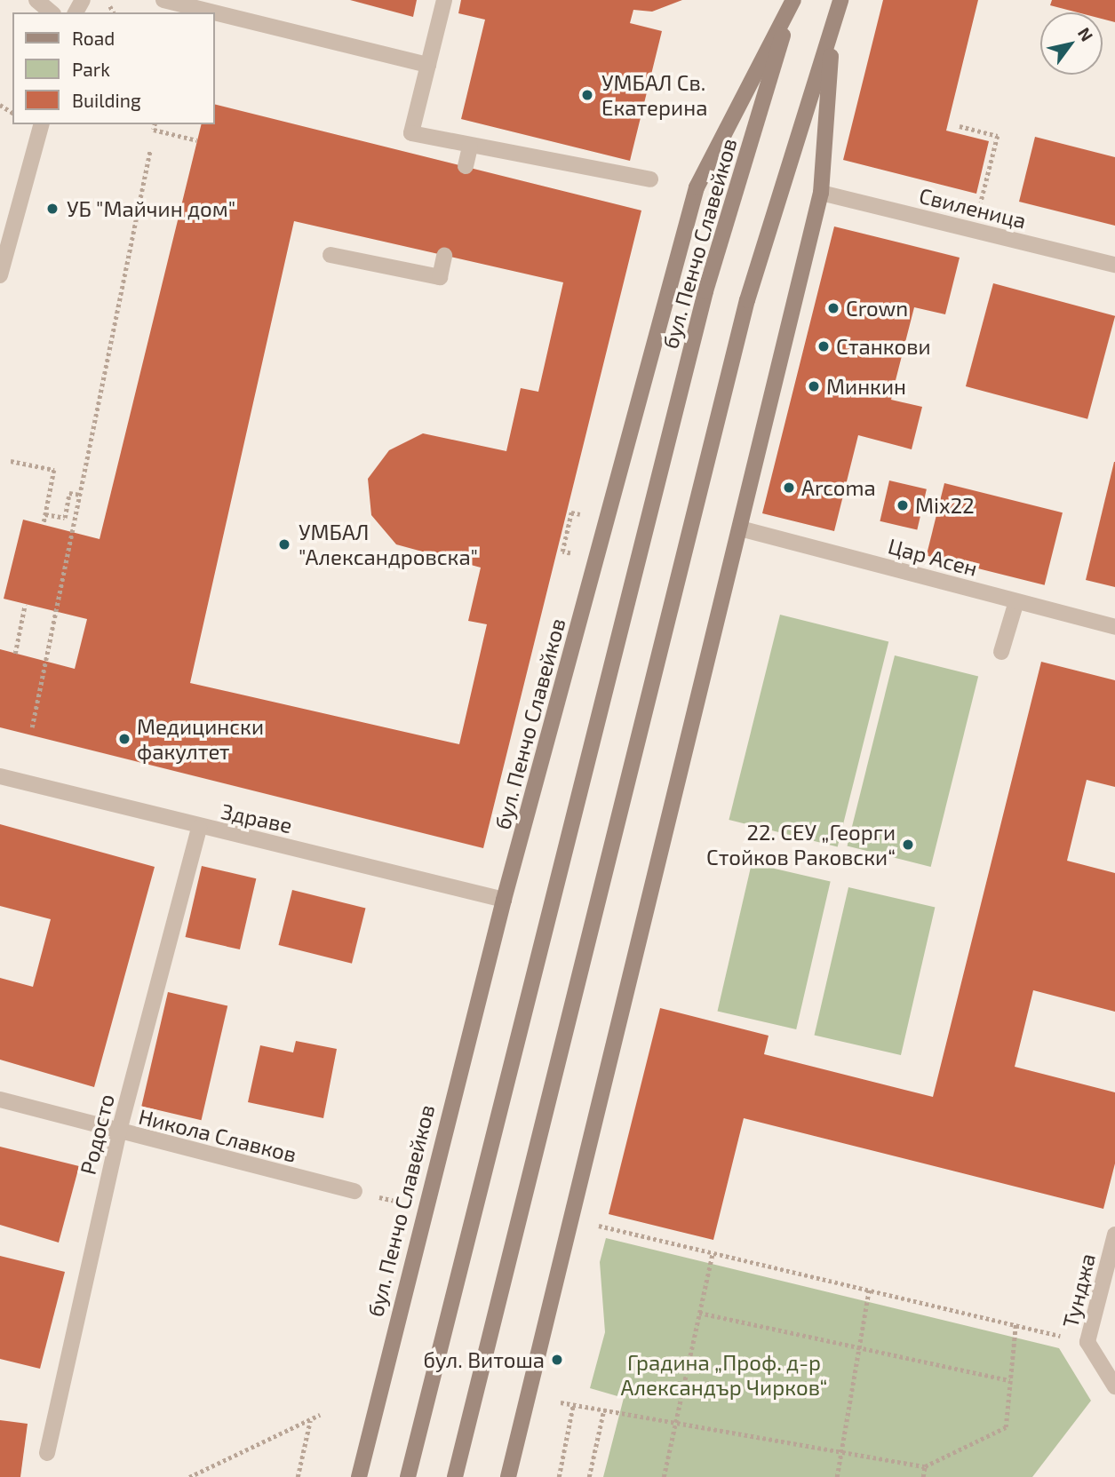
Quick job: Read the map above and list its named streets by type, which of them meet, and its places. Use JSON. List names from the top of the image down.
{
  "streets": {
    "main road": ["бул. Пенчо Славейков"],
    "street": [
      "Свиленица",
      "Цар Асен",
      "Здраве",
      "Родосто",
      "Никола Славков",
      "Тунджа"
    ]
  },
  "crossings": [
    ["бул. Пенчо Славейков", "Здраве"],
    ["Здраве", "Родосто"],
    ["Родосто", "Никола Славков"]
  ],
  "parks": ["Градина „Проф. д-р Александър Чирков“"],
  "places": [
    "УМБАЛ Св. Екатерина",
    "УБ \"Майчин дом\"",
    "Crown",
    "Станкови",
    "Минкин",
    "Arcoma",
    "Mix22",
    "УМБАЛ \"Александровска\"",
    "Медицински факултет",
    "22. СЕУ „Георги Стойков Раковски“",
    "бул. Витоша"
  ],
  "legend": ["Road", "Park", "Building"],
  "north": "top right"
}
